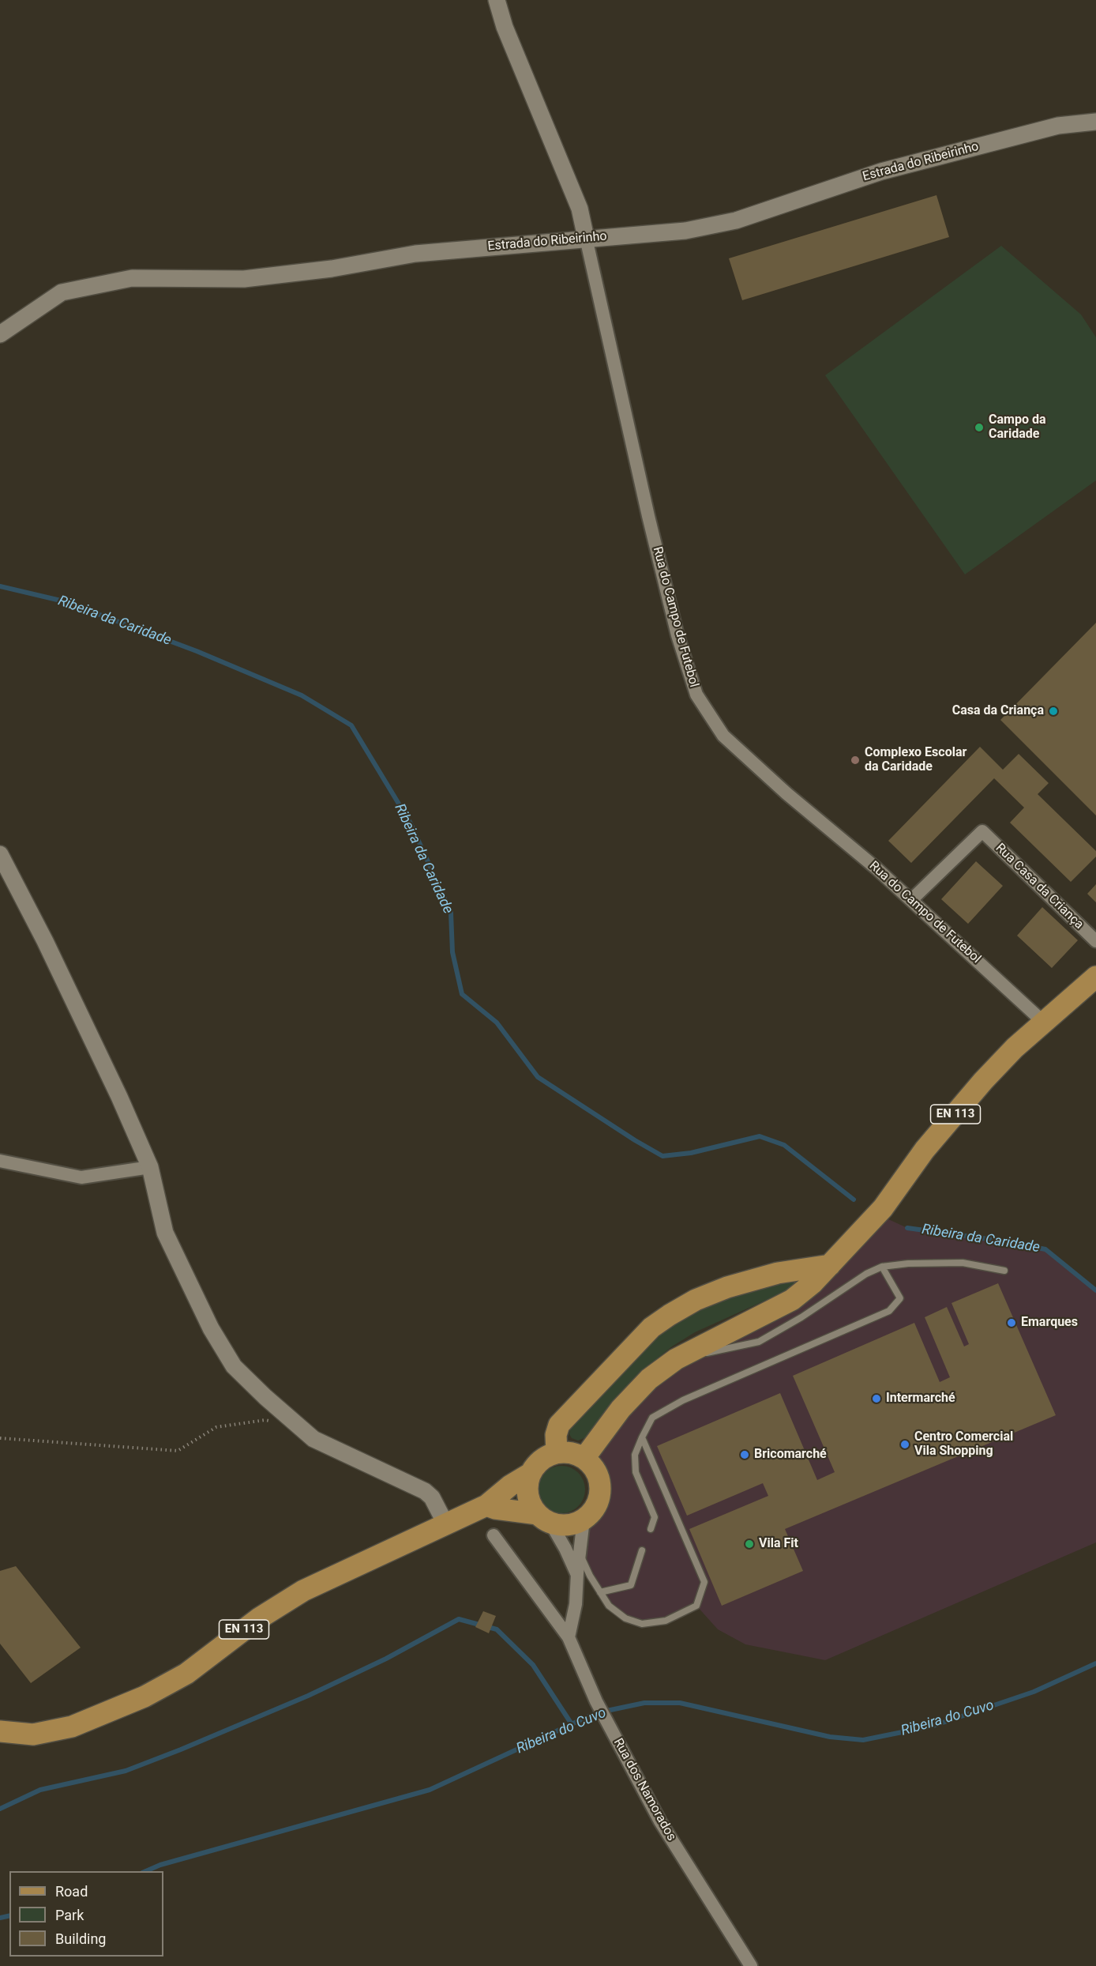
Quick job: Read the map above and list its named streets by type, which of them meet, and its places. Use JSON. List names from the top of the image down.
{
  "streets": {
    "main road": ["EN 113"],
    "street": [
      "Estrada do Ribeirinho",
      "Rua do Campo de Futebol",
      "Rua Casa da Criança",
      "Rua dos Namorados"
    ]
  },
  "crossings": [
    ["Estrada do Ribeirinho", "Rua do Campo de Futebol"],
    ["Rua do Campo de Futebol", "Rua Casa da Criança"],
    ["Rua do Campo de Futebol", "EN 113"]
  ],
  "water": ["Ribeira da Caridade", "Ribeira do Cuvo"],
  "places": [
    "Campo da Caridade",
    "Casa da Criança",
    "Complexo Escolar da Caridade",
    "Emarques",
    "Intermarché",
    "Centro Comercial Vila Shopping",
    "Bricomarché",
    "Vila Fit"
  ],
  "legend": ["Road", "Park", "Building"]
}
